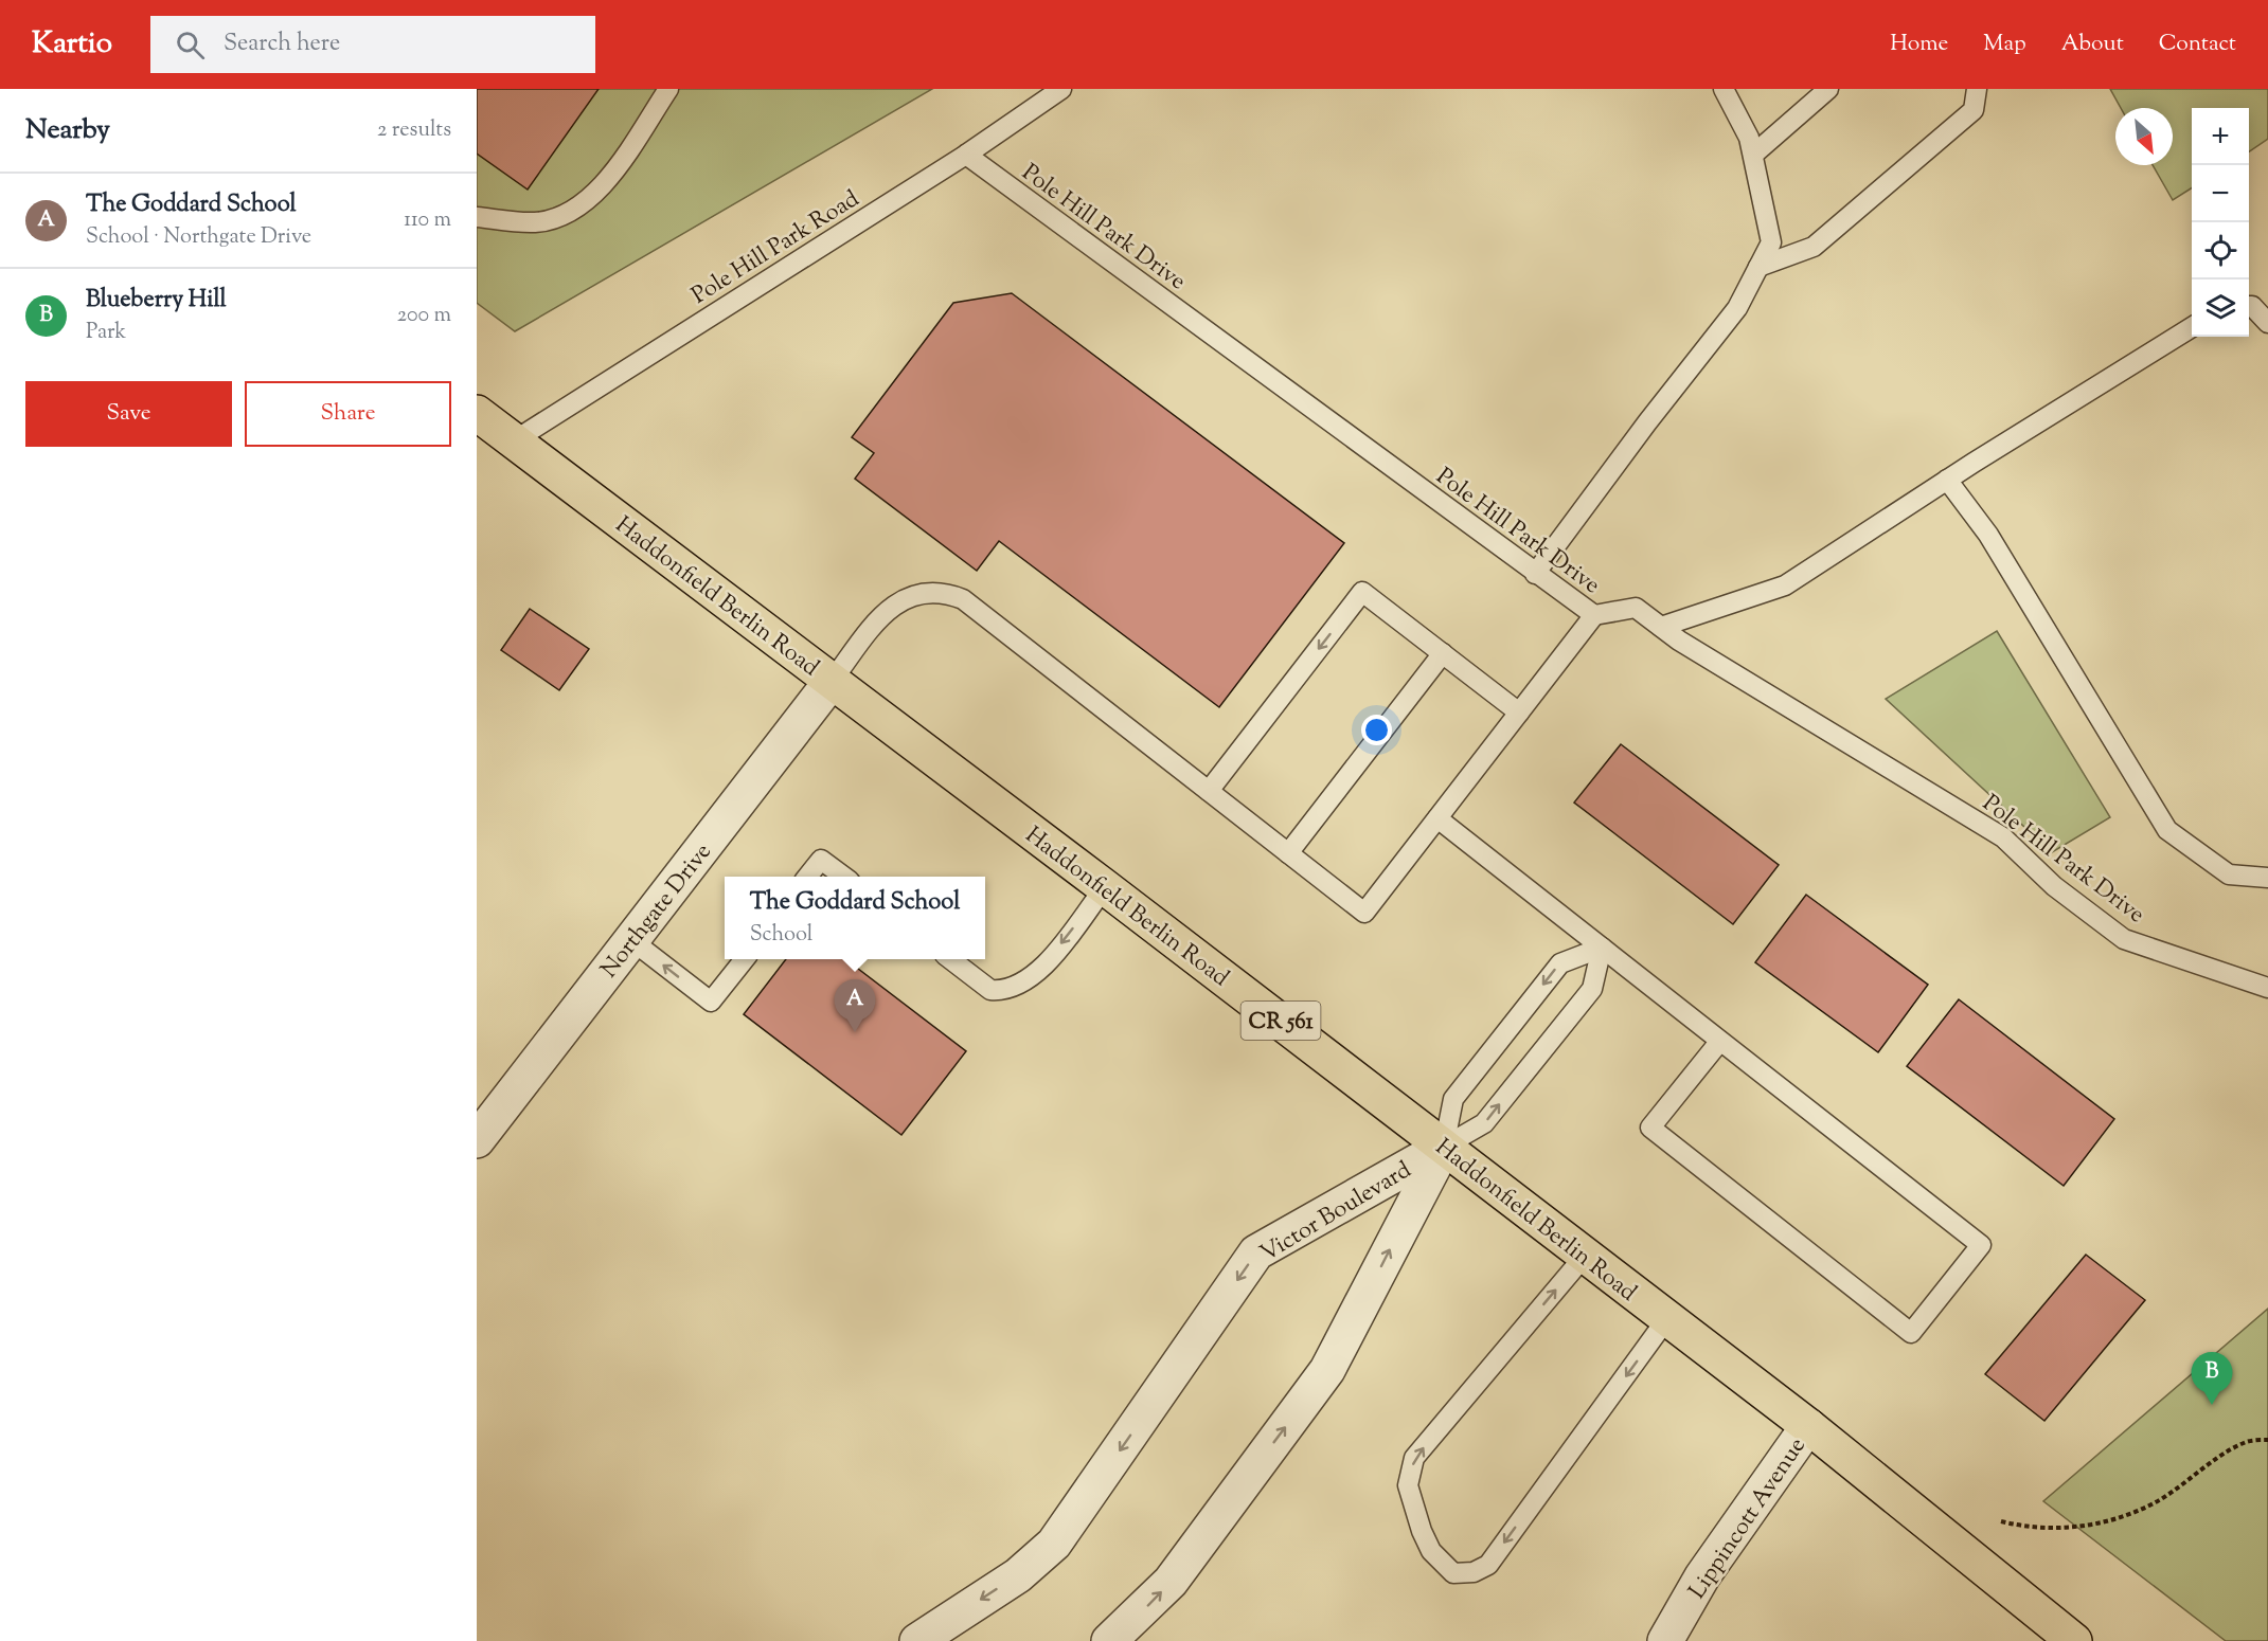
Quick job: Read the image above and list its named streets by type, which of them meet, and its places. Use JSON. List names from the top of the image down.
{
  "streets": {
    "main road": ["Haddonfield Berlin Road", "CR 561"],
    "street": ["Northgate Drive", "Victor Boulevard", "Lippincott Avenue"],
    "lane": ["Pole Hill Park Drive", "Pole Hill Park Road"]
  },
  "crossings": [
    ["Pole Hill Park Drive", "Pole Hill Park Road"],
    ["Pole Hill Park Road", "Haddonfield Berlin Road"],
    ["Haddonfield Berlin Road", "Northgate Drive"],
    ["Haddonfield Berlin Road", "Victor Boulevard"],
    ["Haddonfield Berlin Road", "Lippincott Avenue"]
  ],
  "north": "bottom right",
  "page": {
    "header": "Kartio",
    "search": "Search here",
    "nav": [
      "Home",
      "Map",
      "About",
      "Contact"
    ],
    "heading": ["Nearby", "2 results"],
    "map_buttons": ["+", "−"],
    "list": [
      {
        "mark": "A",
        "name": "The Goddard School",
        "note": "School · Northgate Drive",
        "value": "110 m"
      },
      {
        "mark": "B",
        "name": "Blueberry Hill",
        "note": "Park",
        "value": "200 m"
      }
    ],
    "buttons": ["Save", "Share"],
    "popup": ["The Goddard School", "School"],
    "pins": ["A", "B"]
  }
}
